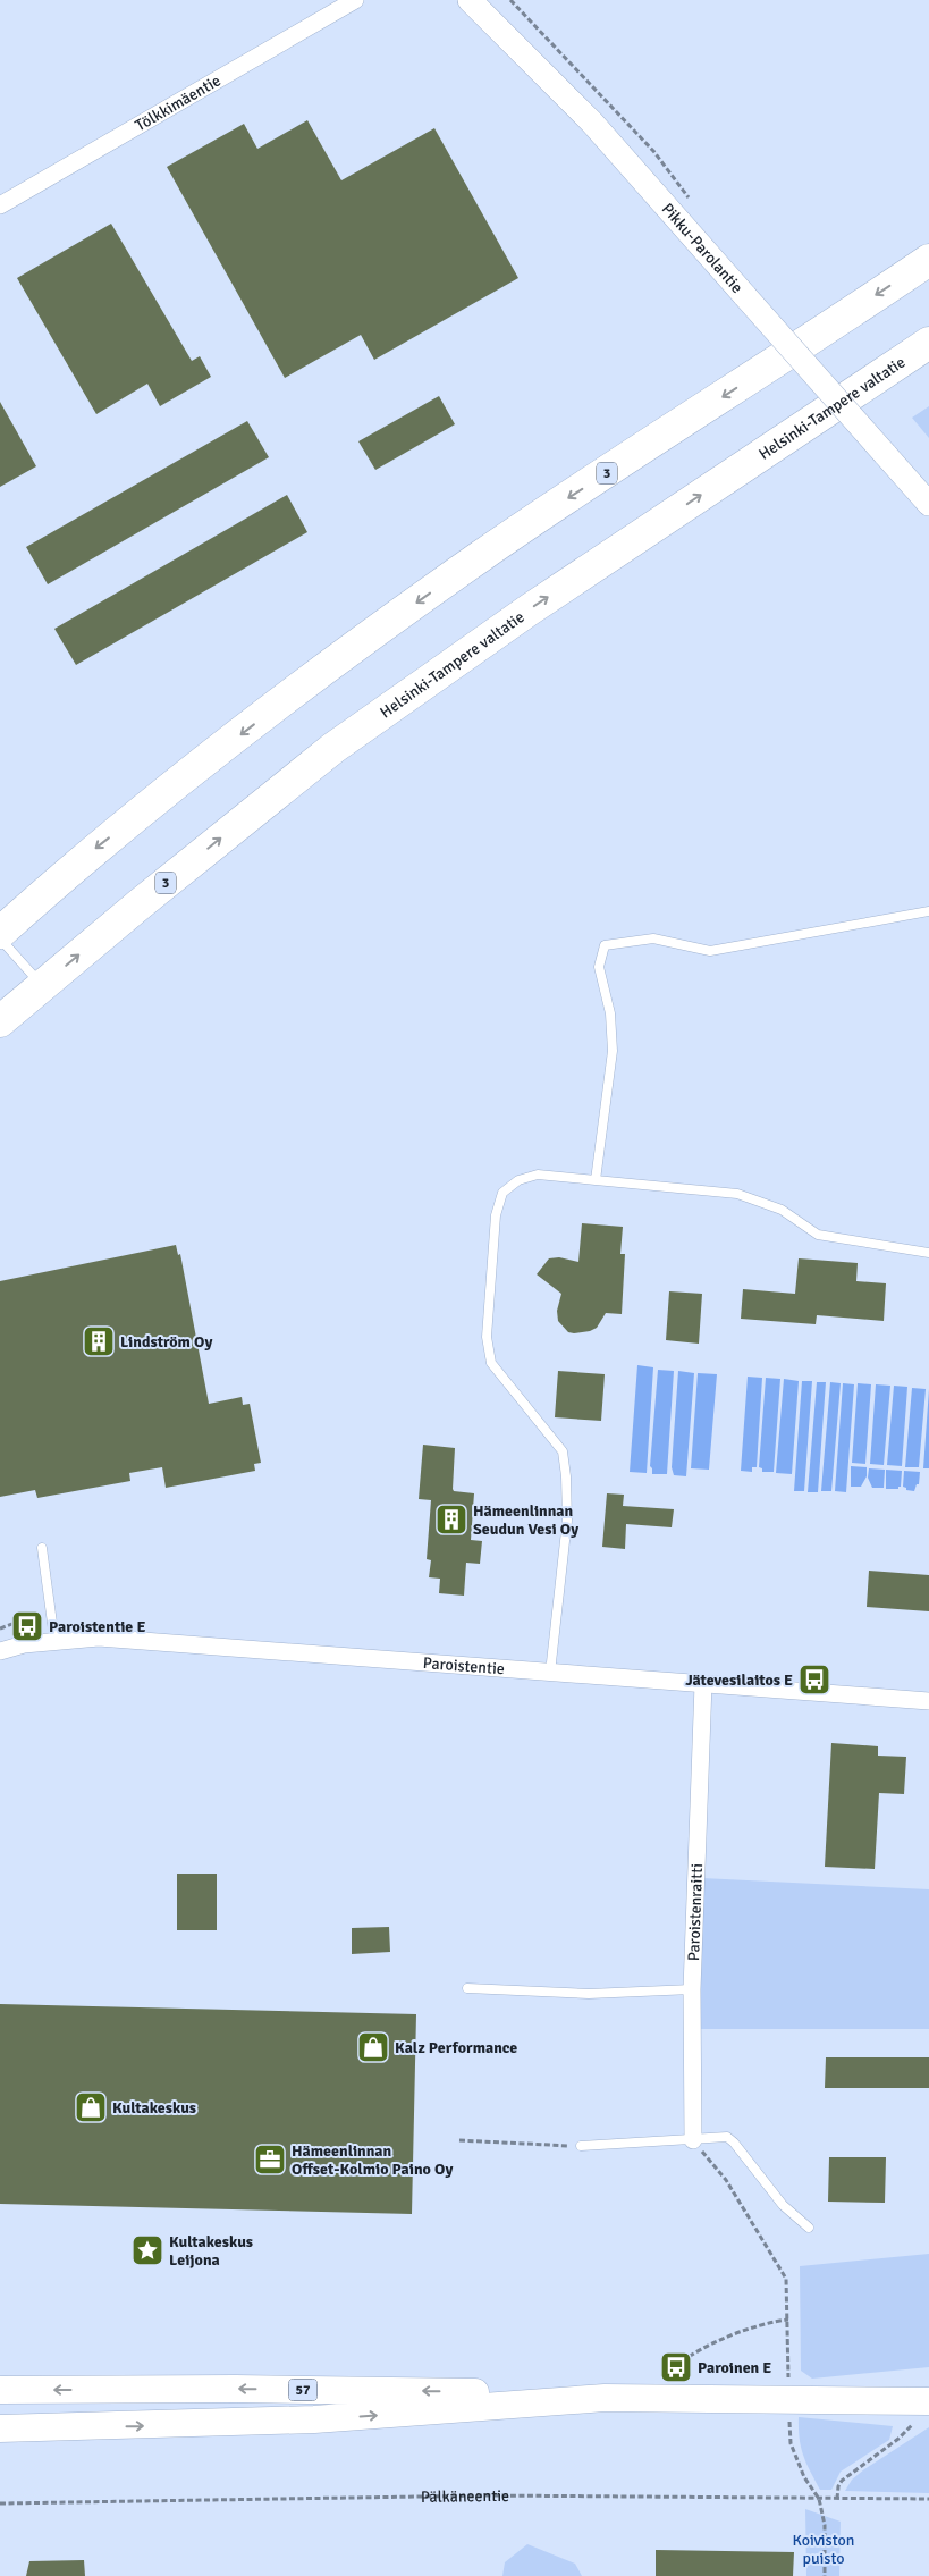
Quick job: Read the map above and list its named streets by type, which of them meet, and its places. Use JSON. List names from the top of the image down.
{
  "streets": {
    "highway": ["Helsinki-Tampere valtatie", "3"],
    "main road": ["Pikku-Parolantie", "57"],
    "street": ["Tölkkimäentie", "Paroistentie", "Paroistenraitti"],
    "path": ["Pälkäneentie"]
  },
  "crossings": [
    ["Paroistentie", "Paroistenraitti"]
  ],
  "parks": ["Koiviston puisto"],
  "places": {
    "building": ["Lindström Oy", "Hämeenlinnan Seudun Vesi Oy"],
    "bus stop": ["Paroistentie E", "Jätevesilaitos E", "Paroinen E"],
    "shop": ["Kalz Performance", "Kultakeskus"],
    "office": ["Hämeenlinnan Offset-Kolmio Paino Oy"],
    "place": ["Kultakeskus Leijona"]
  }
}
